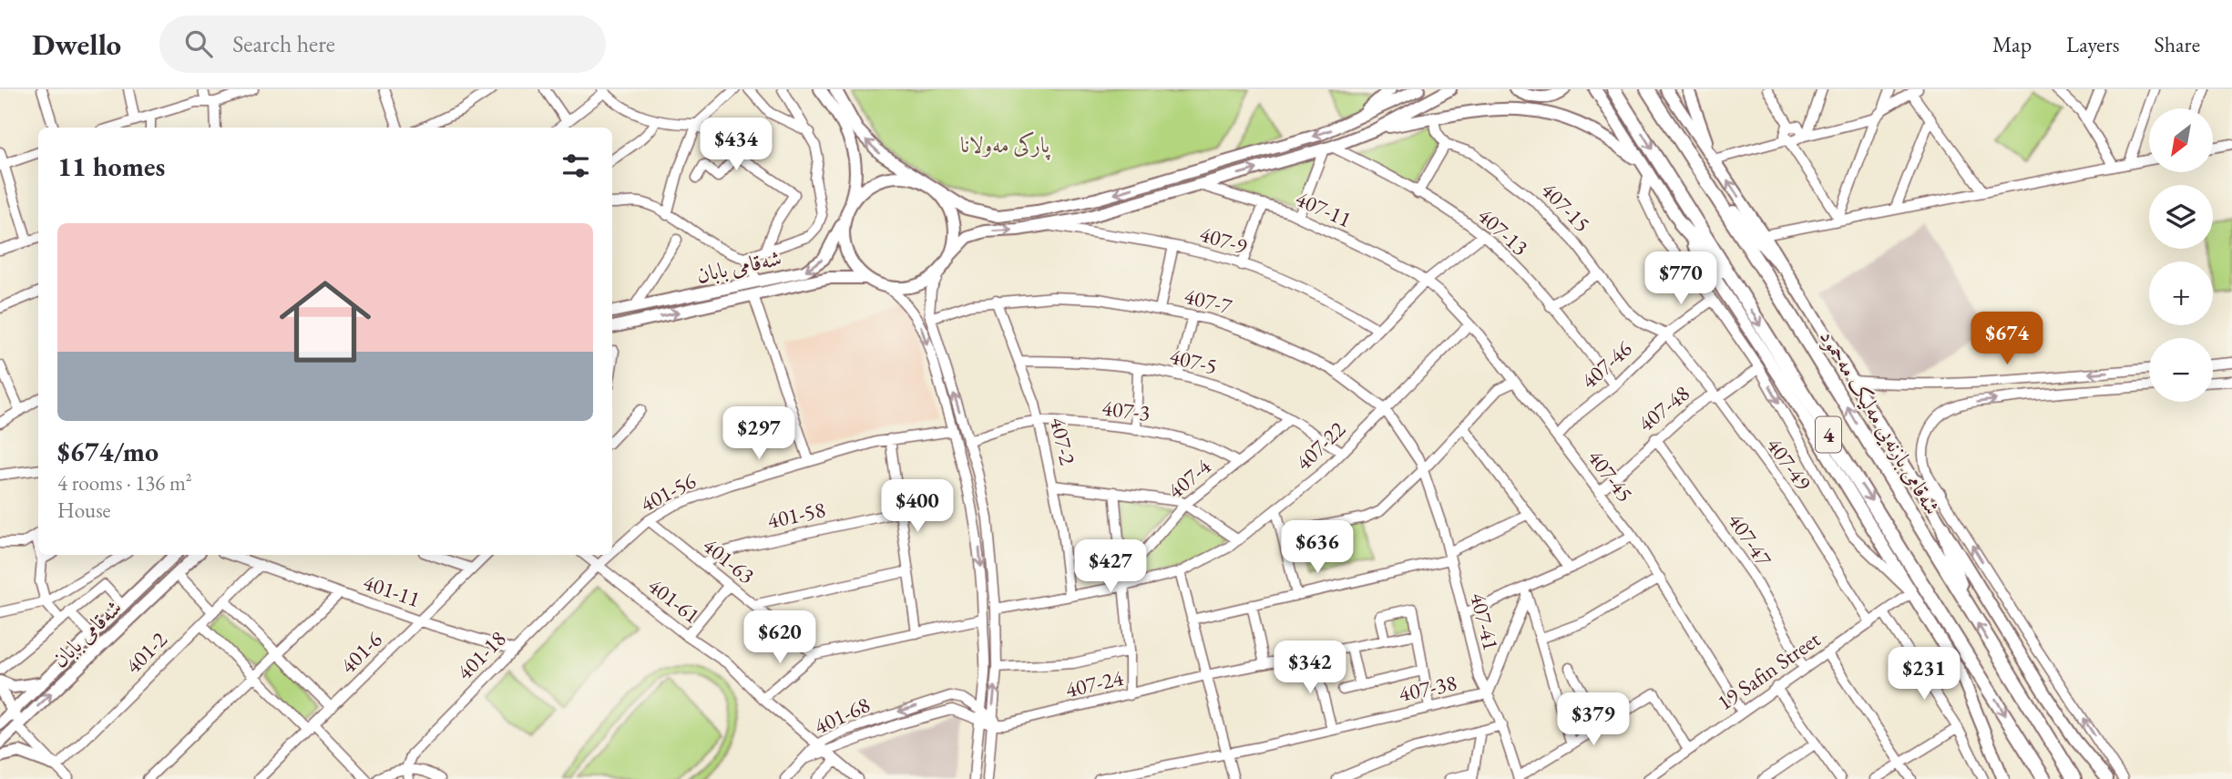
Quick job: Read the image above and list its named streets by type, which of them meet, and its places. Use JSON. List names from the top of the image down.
{
  "streets": {
    "highway": ["شەقامی بازنەیی مەلیک مەحمود", "4"],
    "main road": ["شەقامی بابان"],
    "street": [
      "407-15",
      "407-11",
      "407-13",
      "407-9",
      "407-7",
      "407-5",
      "407-46",
      "407-48",
      "407-3",
      "407-2",
      "407-22",
      "407-49",
      "407-45",
      "407-4",
      "401-56",
      "401-58",
      "407-47",
      "401-63",
      "401-11",
      "401-61",
      "407-41",
      "401-2",
      "401-6",
      "401-18",
      "19 Safin Street",
      "407-24",
      "407-38",
      "401-68"
    ]
  },
  "crossings": [
    ["407-15", "407-46"],
    ["407-15", "407-49"],
    ["407-11", "407-45"],
    ["407-13", "407-46"],
    ["407-7", "407-2"],
    ["407-7", "407-22"],
    ["407-7", "407-41"],
    ["407-5", "407-2"],
    ["407-5", "407-22"],
    ["407-5", "407-4"],
    ["407-46", "407-49"],
    ["407-46", "407-45"],
    ["407-48", "407-49"],
    ["407-48", "407-45"],
    ["407-48", "407-47"],
    ["407-3", "407-2"],
    ["407-3", "407-4"],
    ["407-2", "407-22"],
    ["407-22", "407-45"],
    ["407-22", "407-4"],
    ["407-49", "19 Safin Street"],
    ["407-45", "19 Safin Street"],
    ["401-56", "401-63"],
    ["401-56", "401-61"],
    ["401-56", "401-18"],
    ["401-58", "401-63"],
    ["407-47", "19 Safin Street"],
    ["401-11", "401-2"],
    ["401-11", "401-6"],
    ["401-11", "401-18"],
    ["401-61", "401-18"],
    ["401-61", "401-68"],
    ["407-41", "407-38"],
    ["407-24", "401-68"]
  ],
  "parks": ["پارکی مەولانا"],
  "north": "bottom left",
  "page": {
    "header": "Dwello",
    "search": "Search here",
    "nav": ["Map", "Layers", "Share"],
    "map_buttons": ["+", "−"],
    "price": [
      "$434",
      "$770",
      "$674",
      "$297",
      "$400",
      "$636",
      "$427",
      "$620",
      "$342",
      "$231",
      "$379"
    ],
    "heading": "11 homes",
    "list": [
      {
        "name": "$674/mo",
        "note": "4 rooms · 136 m² · House"
      }
    ]
  }
}
